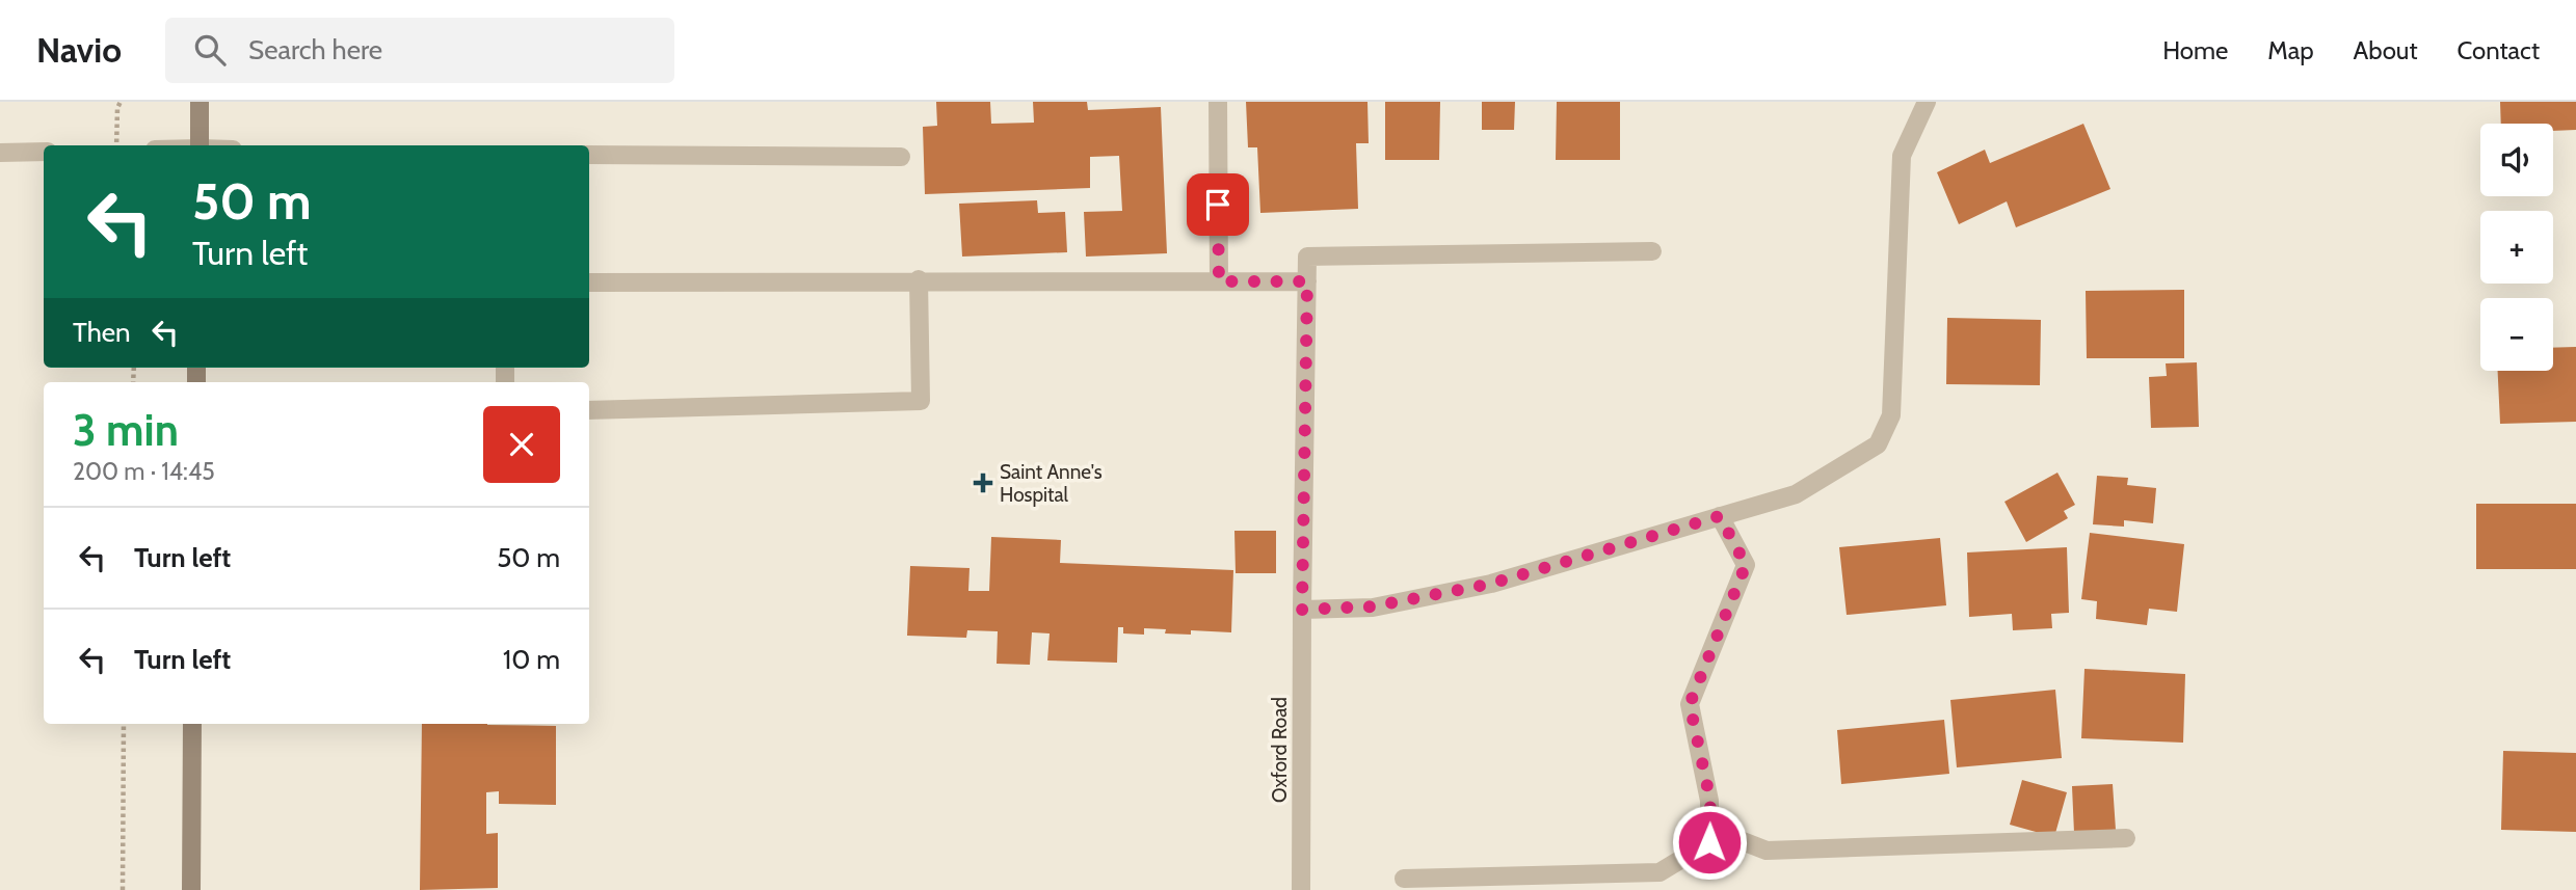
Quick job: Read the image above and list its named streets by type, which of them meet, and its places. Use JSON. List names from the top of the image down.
{
  "streets": {
    "street": ["Oxford Road"]
  },
  "places": {
    "health": ["Saint Anne's Hospital"]
  },
  "page": {
    "header": "Navio",
    "search": "Search here",
    "nav": [
      "Home",
      "Map",
      "About",
      "Contact"
    ],
    "map_buttons": ["+", "−"],
    "turn": ["50 m", "Turn left"],
    "then": "Then",
    "heading": ["3 min", "200 m · 14:45"],
    "list": [
      {
        "name": "Turn left",
        "value": "50 m"
      },
      {
        "name": "Turn left",
        "value": "10 m"
      }
    ]
  }
}
